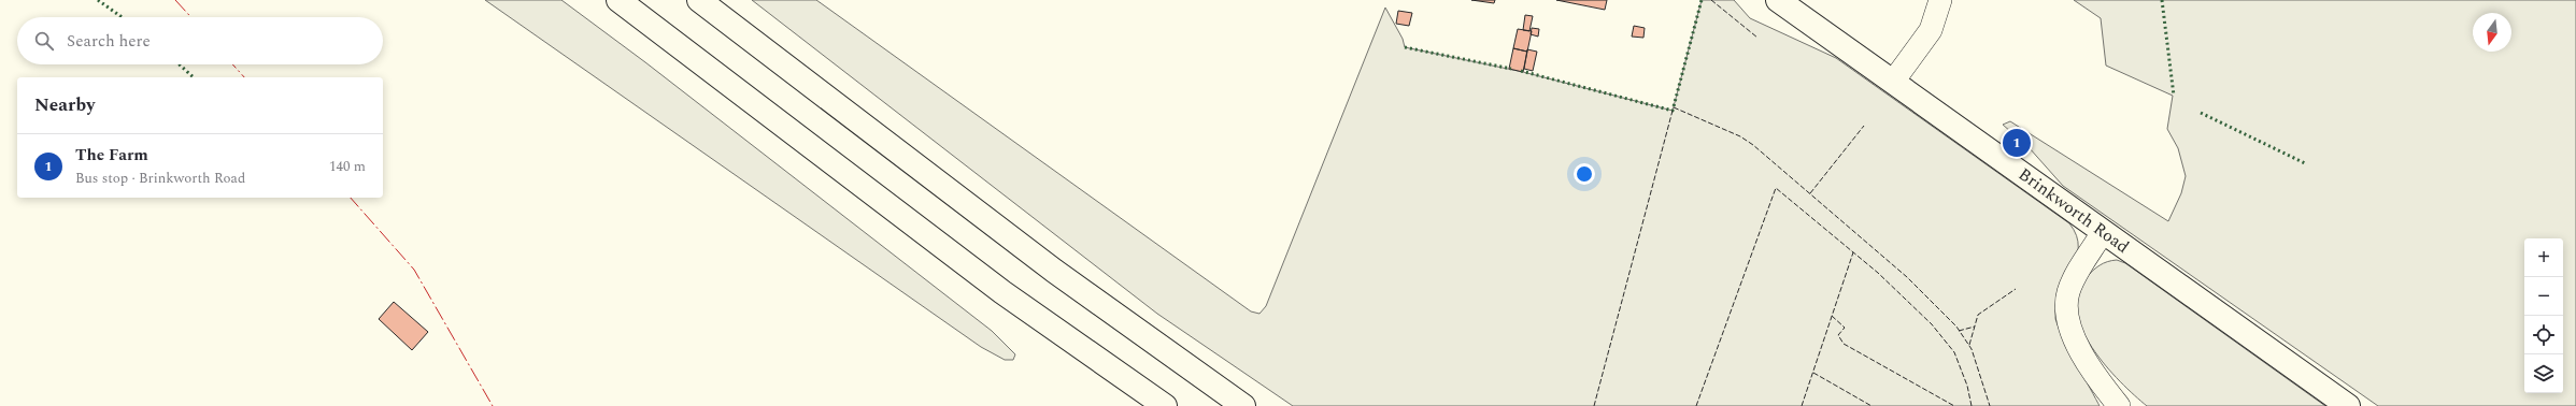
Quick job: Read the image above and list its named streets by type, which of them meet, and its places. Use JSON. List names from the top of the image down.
{
  "streets": {
    "main road": ["Brinkworth Road"]
  },
  "north": "bottom",
  "page": {
    "search": "Search here",
    "heading": "Nearby",
    "pins": "1",
    "list": [
      {
        "mark": "1",
        "name": "The Farm",
        "note": "Bus stop · Brinkworth Road",
        "value": "140 m"
      }
    ],
    "map_buttons": ["+", "−"]
  }
}
